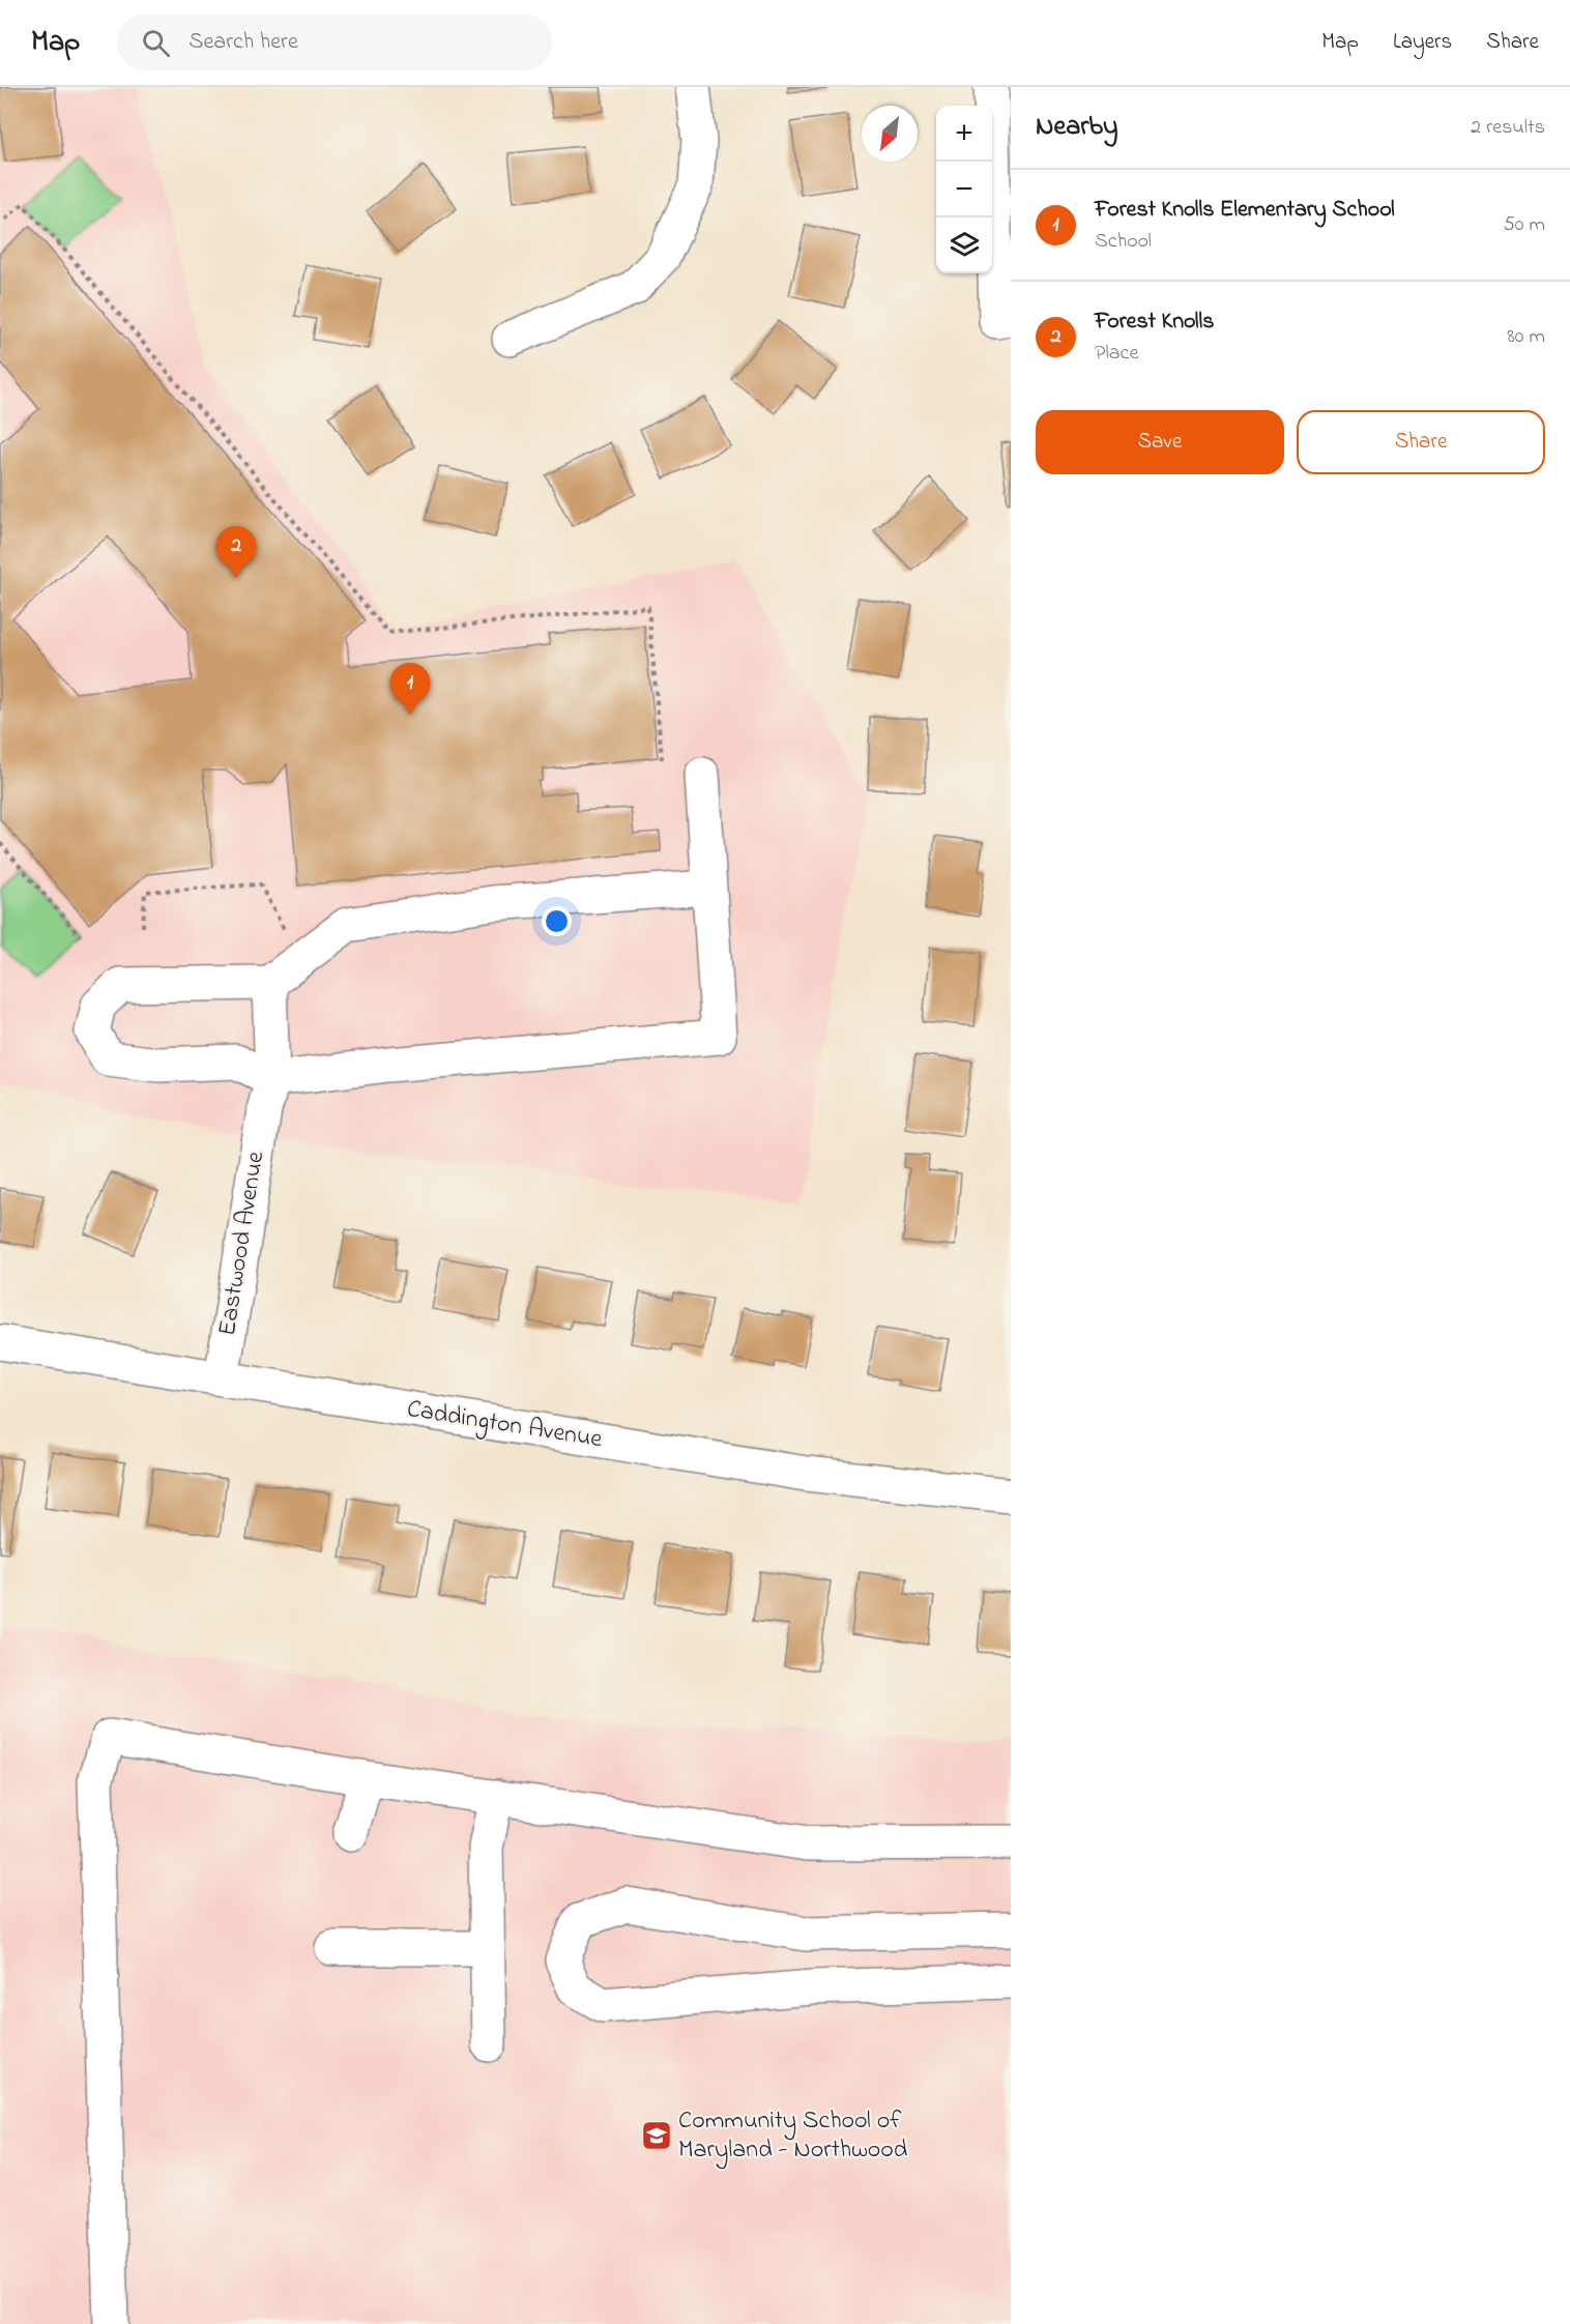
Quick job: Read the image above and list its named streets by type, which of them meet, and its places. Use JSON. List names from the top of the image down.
{
  "streets": {
    "street": ["Eastwood Avenue", "Caddington Avenue"]
  },
  "crossings": [
    ["Eastwood Avenue", "Caddington Avenue"]
  ],
  "places": {
    "school or university": ["Community School of Maryland - Northwood"]
  },
  "north": "bottom left",
  "page": {
    "header": "Map",
    "search": "Search here",
    "nav": ["Map", "Layers", "Share"],
    "heading": ["Nearby", "2 results"],
    "map_buttons": ["+", "−"],
    "list": [
      {
        "mark": "1",
        "name": "Forest Knolls Elementary School",
        "note": "School",
        "value": "50 m"
      },
      {
        "mark": "2",
        "name": "Forest Knolls",
        "note": "Place",
        "value": "80 m"
      }
    ],
    "buttons": ["Save", "Share"],
    "pins": ["2", "1"]
  }
}
